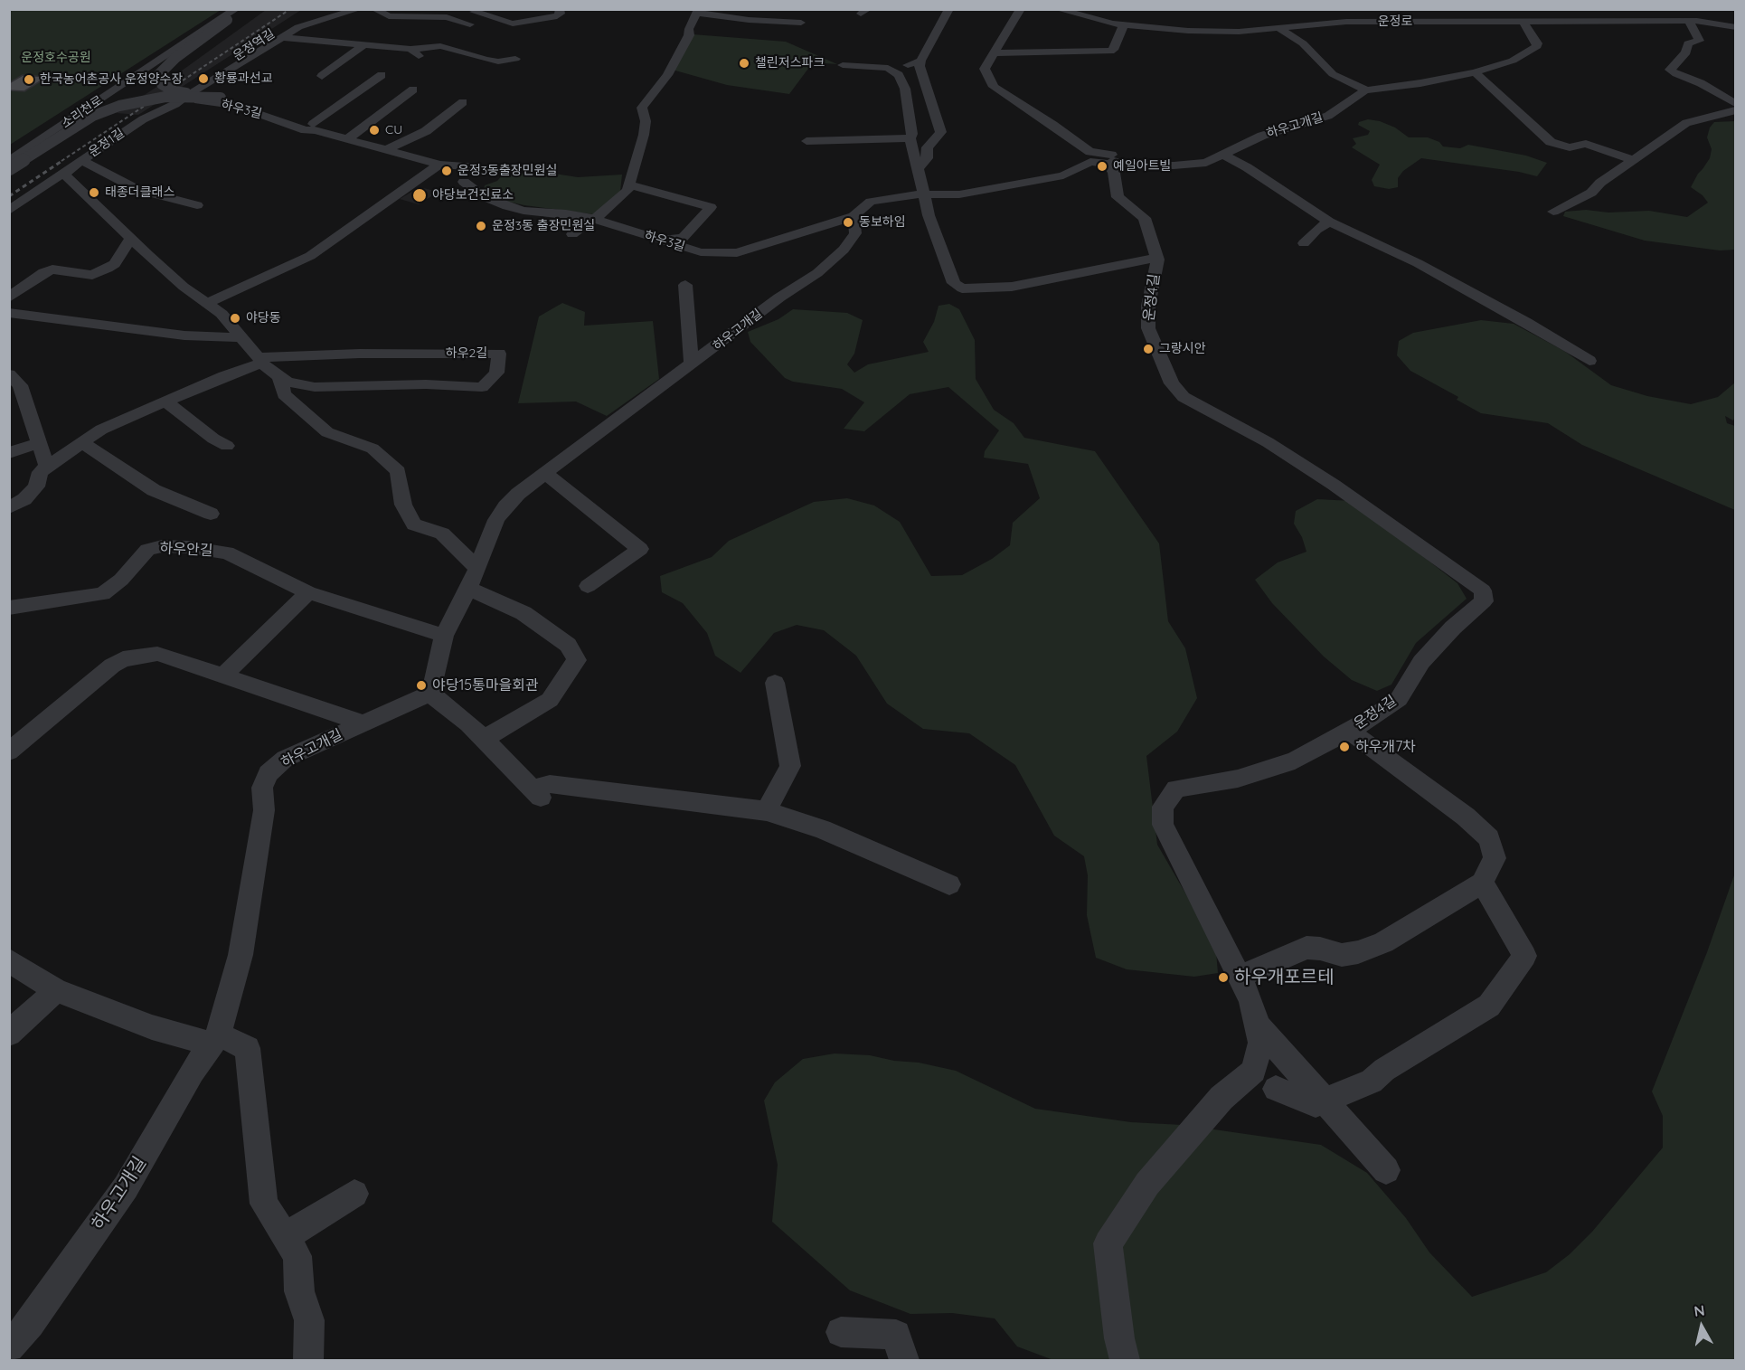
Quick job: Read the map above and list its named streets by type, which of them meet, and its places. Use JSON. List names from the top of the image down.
{
  "streets": {
    "street": [
      "운정로",
      "운정역길",
      "하우3길",
      "소리천로",
      "하우고개길",
      "운정1길",
      "운정4길",
      "하우2길",
      "하우안길"
    ]
  },
  "crossings": [
    ["운정역길", "하우3길"],
    ["운정역길", "운정1길"],
    ["하우3길", "하우고개길"],
    ["하우3길", "운정1길"],
    ["하우고개길", "운정4길"]
  ],
  "parks": ["운정호수공원"],
  "places": [
    "챌린저스파크",
    "황룡과선교",
    "한국농어촌공사 운정양수장",
    "CU",
    "예일아트빌",
    "운정3동출장민원실",
    "태종더클래스",
    "야당보건진료소",
    "동보하임",
    "운정3동 출장민원실",
    "야당동",
    "그랑시안",
    "야당15통마을회관",
    "하우개7차",
    "하우개포르테"
  ],
  "north": "top"
}
